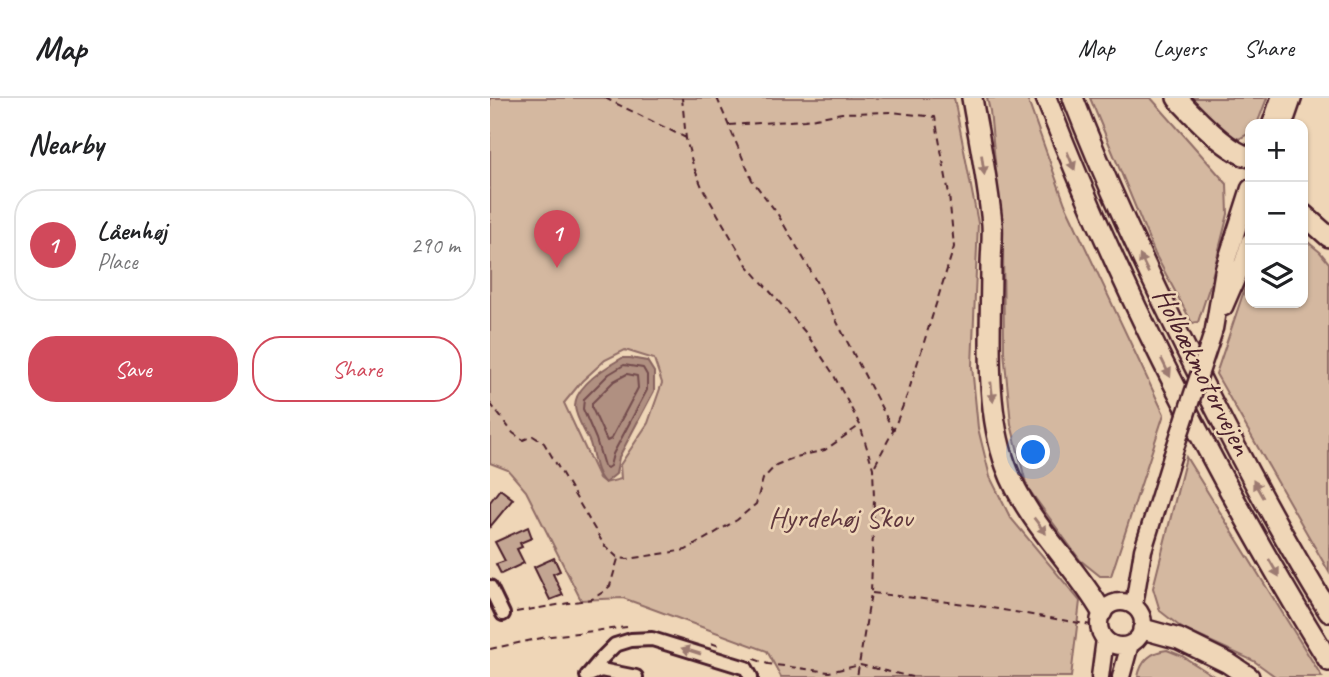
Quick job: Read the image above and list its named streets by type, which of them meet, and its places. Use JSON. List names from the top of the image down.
{
  "streets": {
    "highway": ["Holbækmotorvejen"]
  },
  "parks": ["Hyrdehøj Skov"],
  "page": {
    "header": "Map",
    "nav": ["Map", "Layers", "Share"],
    "heading": "Nearby",
    "map_buttons": ["+", "−"],
    "list": [
      {
        "mark": "1",
        "name": "Låenhøj",
        "note": "Place",
        "value": "290 m"
      }
    ],
    "pins": "1",
    "buttons": ["Save", "Share"]
  }
}
